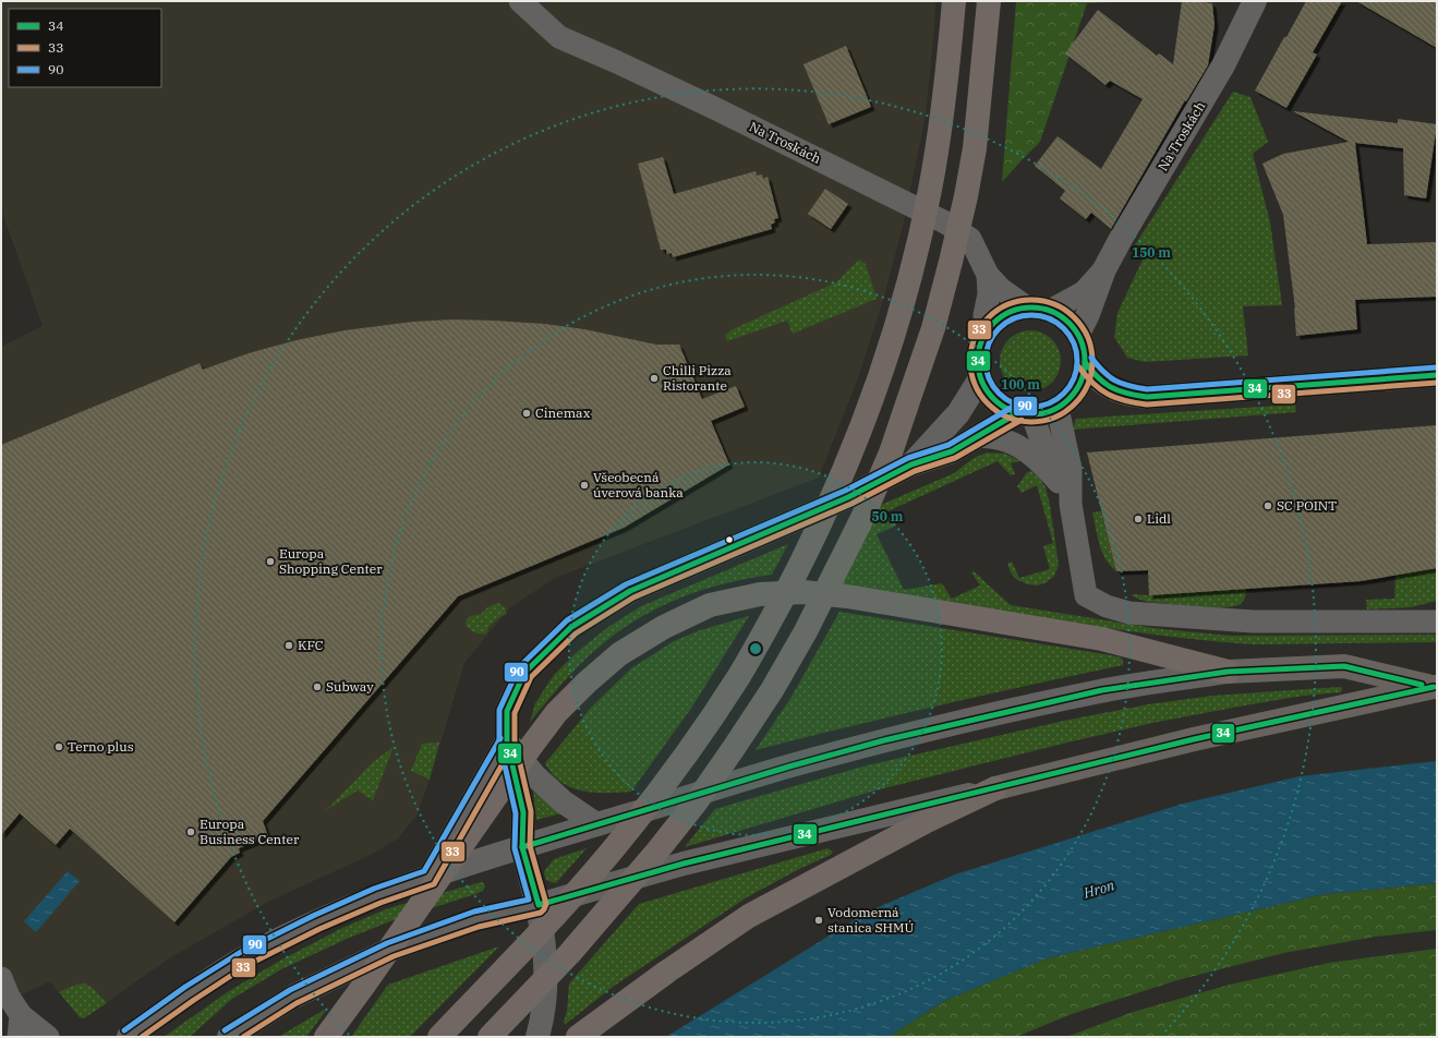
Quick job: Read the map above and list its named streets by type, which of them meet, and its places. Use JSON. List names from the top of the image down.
{
  "streets": {
    "street": ["Na Troskách"]
  },
  "water": ["Hron"],
  "places": [
    "Chilli Pizza Ristorante",
    "Cinemax",
    "Všeobecná úverová banka",
    "SC POINT",
    "Lidl",
    "Europa Shopping Center",
    "KFC",
    "Subway",
    "Terno plus",
    "Europa Business Center",
    "Vodomerná stanica SHMÚ"
  ],
  "lines": ["transit line 33", "transit line 34", "transit line 90"],
  "legend": ["34", "33", "90"],
  "rings": ["150 m", "100 m", "50 m"]
}
